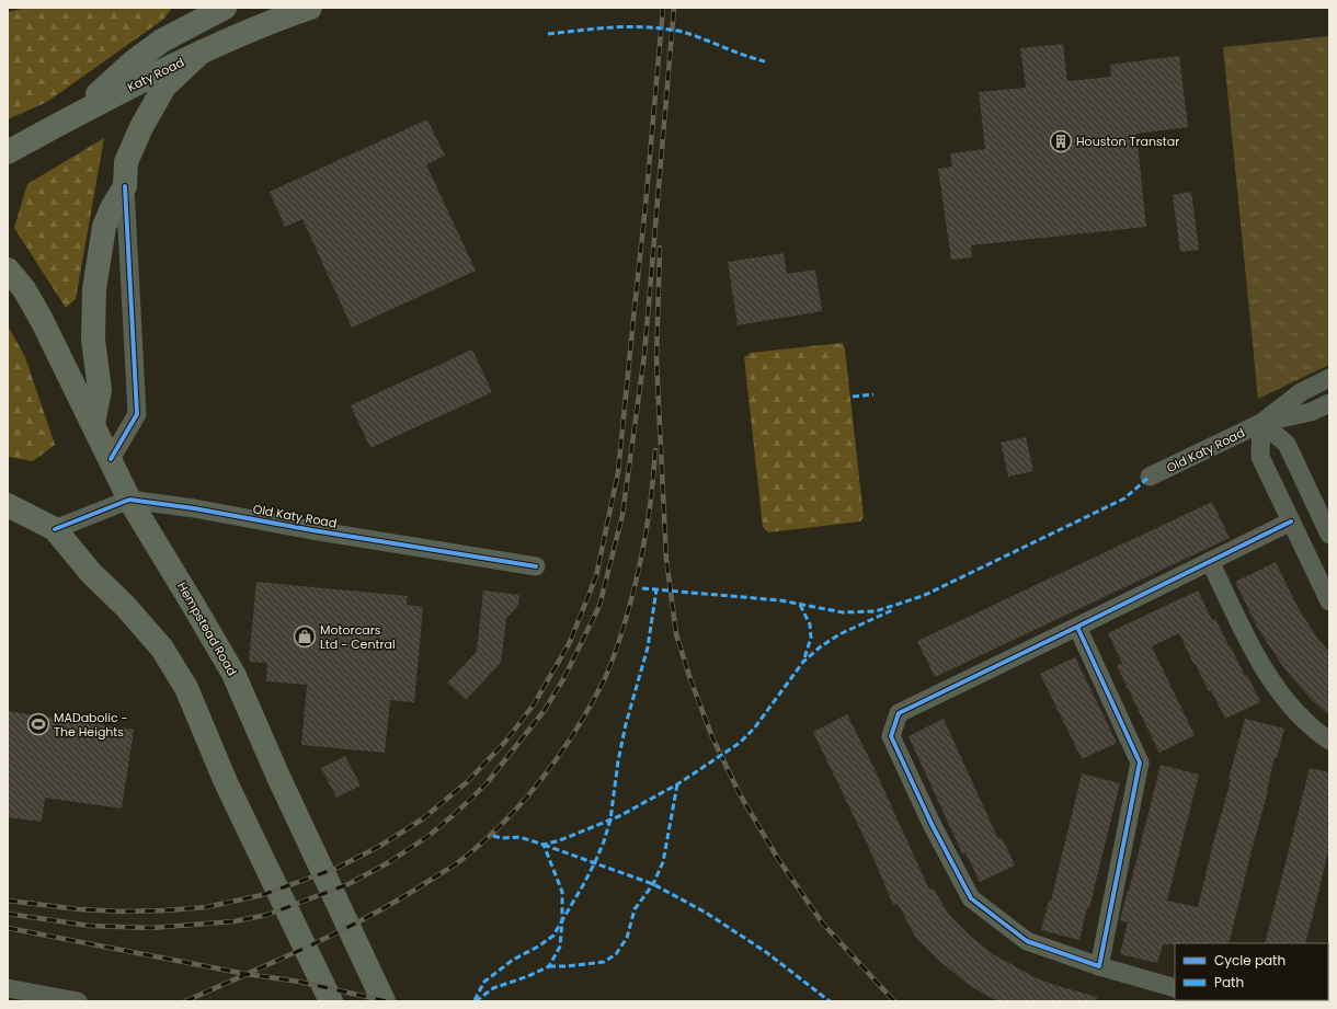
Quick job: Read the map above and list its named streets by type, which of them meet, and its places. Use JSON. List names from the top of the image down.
{
  "streets": {
    "main road": ["Katy Road", "Hempstead Road"],
    "street": ["Old Katy Road"]
  },
  "crossings": [
    ["Old Katy Road", "Hempstead Road"]
  ],
  "places": {
    "building": ["Houston Transtar"],
    "shop": ["Motorcars Ltd - Central"],
    "sports": ["MADabolic - The Heights"]
  },
  "legend": ["Cycle path", "Path"]
}
